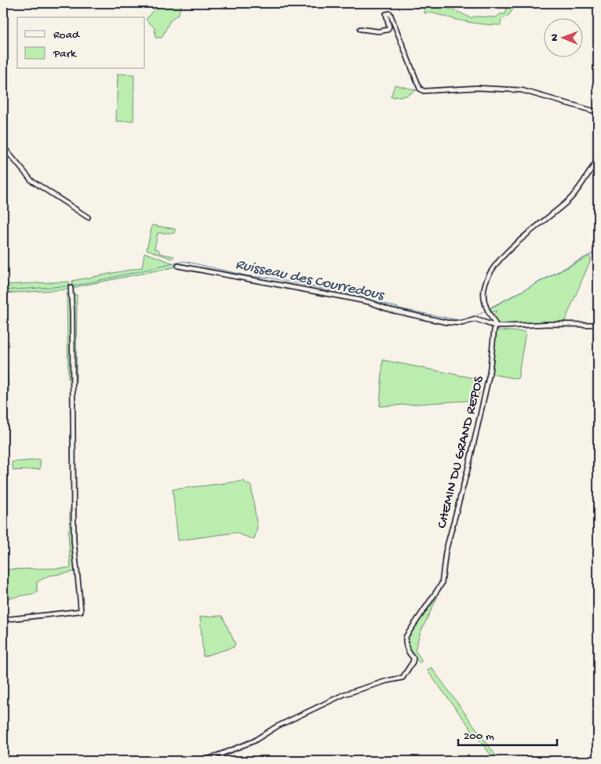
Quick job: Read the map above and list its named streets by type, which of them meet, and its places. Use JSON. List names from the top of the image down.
{
  "streets": {
    "street": ["CHEMIN DU GRAND REPOS"]
  },
  "water": ["Ruisseau des Courredous"],
  "legend": ["Road", "Park"],
  "scale_bar": "200 m",
  "north": "left"
}
